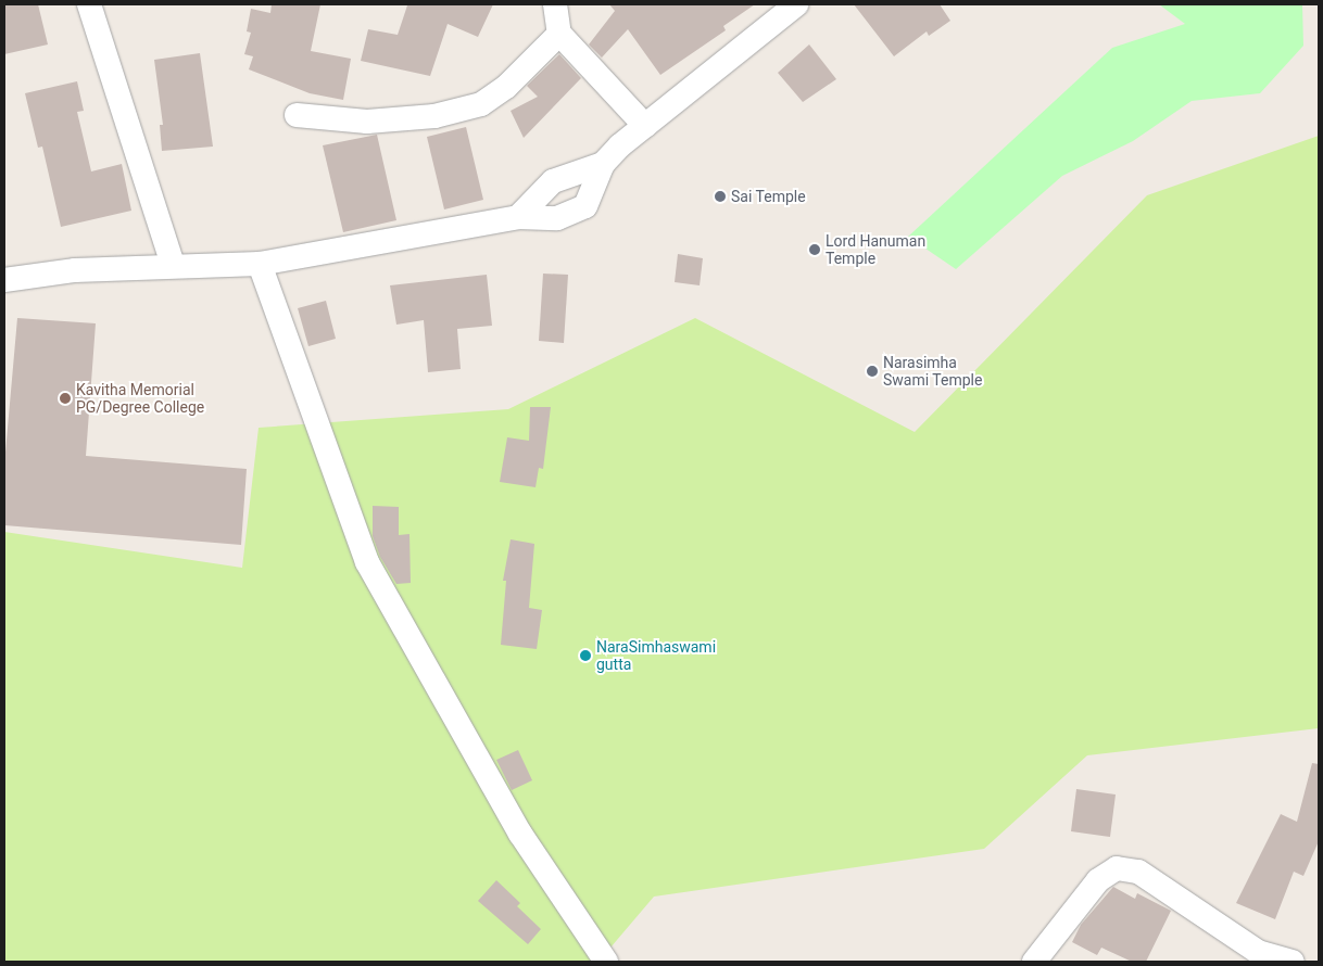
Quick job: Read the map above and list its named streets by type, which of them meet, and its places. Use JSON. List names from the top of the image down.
{
  "places": [
    "Sai Temple",
    "Lord Hanuman Temple",
    "Narasimha Swami Temple",
    "Kavitha Memorial PG/Degree College",
    "NaraSimhaswami gutta"
  ]
}
